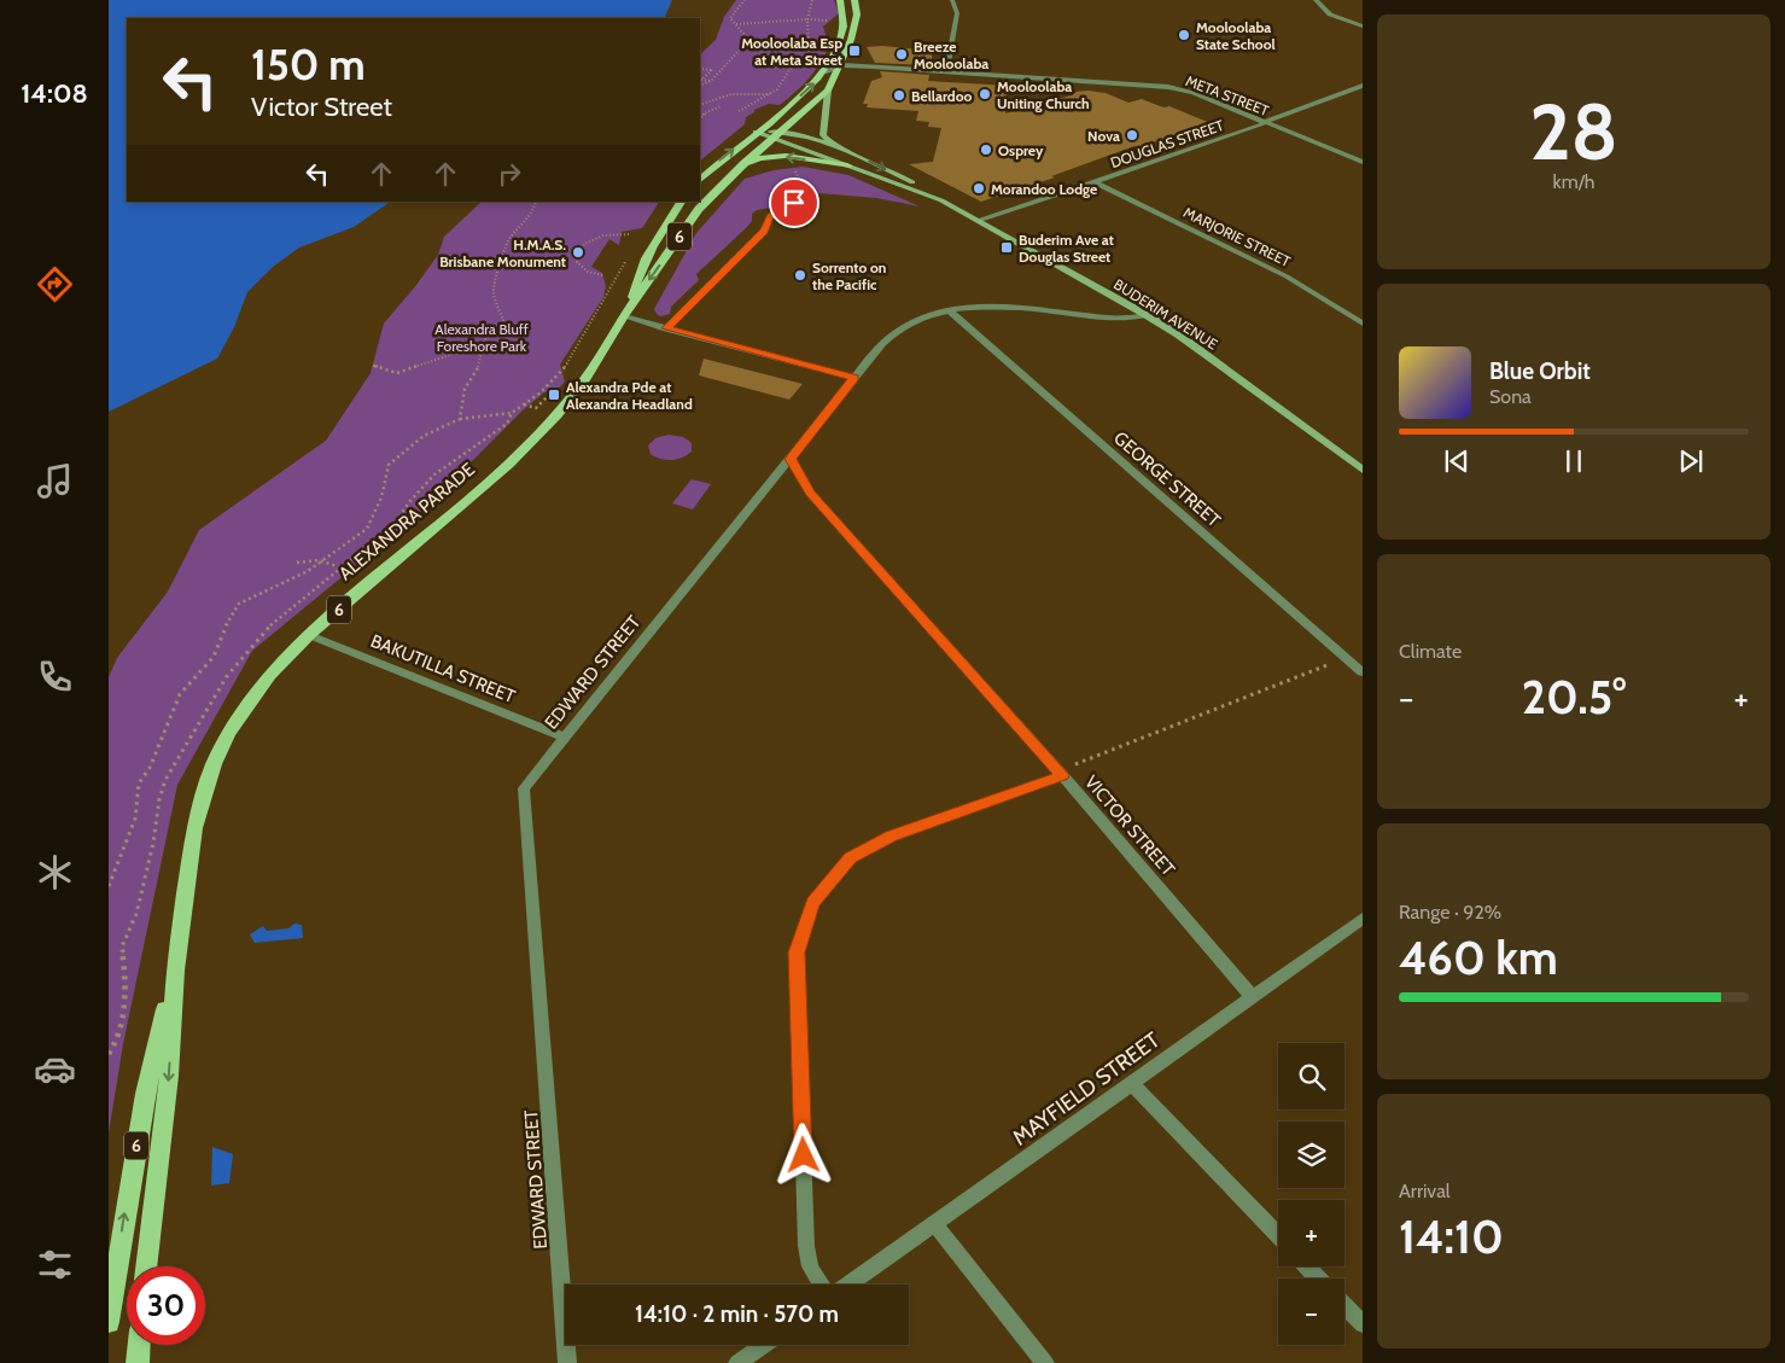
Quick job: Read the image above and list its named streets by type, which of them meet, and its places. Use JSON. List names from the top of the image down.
{
  "streets": {
    "main road": ["6", "BUDERIM AVENUE", "ALEXANDRA PARADE"],
    "street": [
      "META STREET",
      "DOUGLAS STREET",
      "MARJORIE STREET",
      "GEORGE STREET",
      "BAKUTILLA STREET",
      "EDWARD STREET",
      "VICTOR STREET",
      "MAYFIELD STREET"
    ]
  },
  "crossings": [
    ["META STREET", "DOUGLAS STREET"],
    ["META STREET", "6"],
    ["DOUGLAS STREET", "MARJORIE STREET"],
    ["DOUGLAS STREET", "BUDERIM AVENUE"],
    ["6", "BUDERIM AVENUE"],
    ["6", "ALEXANDRA PARADE"],
    ["BUDERIM AVENUE", "ALEXANDRA PARADE"],
    ["BUDERIM AVENUE", "EDWARD STREET"],
    ["GEORGE STREET", "EDWARD STREET"],
    ["ALEXANDRA PARADE", "BAKUTILLA STREET"],
    ["BAKUTILLA STREET", "EDWARD STREET"],
    ["EDWARD STREET", "VICTOR STREET"],
    ["VICTOR STREET", "MAYFIELD STREET"]
  ],
  "parks": ["Alexandra Bluff Foreshore Park"],
  "places": {
    "other": [
      "Mooloolaba State School",
      "Breeze Mooloolaba",
      "Mooloolaba Uniting Church",
      "Bellardoo",
      "Nova",
      "Osprey",
      "Morandoo Lodge",
      "H.M.A.S. Brisbane Monument",
      "Sorrento on the Pacific"
    ],
    "transit": ["Mooloolaba Esp at Meta Street", "Buderim Ave at Douglas Street", "Alexandra Pde at Alexandra Headland"]
  },
  "page": {
    "tabs": "14:08",
    "tile": [
      ["28", "km/h"],
      "Climate",
      ["Range · 92%", "460 km"],
      ["Arrival", "14:10"]
    ],
    "turn": ["150 m", "Victor Street"],
    "song": ["Blue Orbit", "Sona"],
    "heat": ["−", "20.5°", "+"],
    "map_buttons": ["+", "−"],
    "limit": "30",
    "trip": "14:10 · 2 min · 570 m"
  }
}
